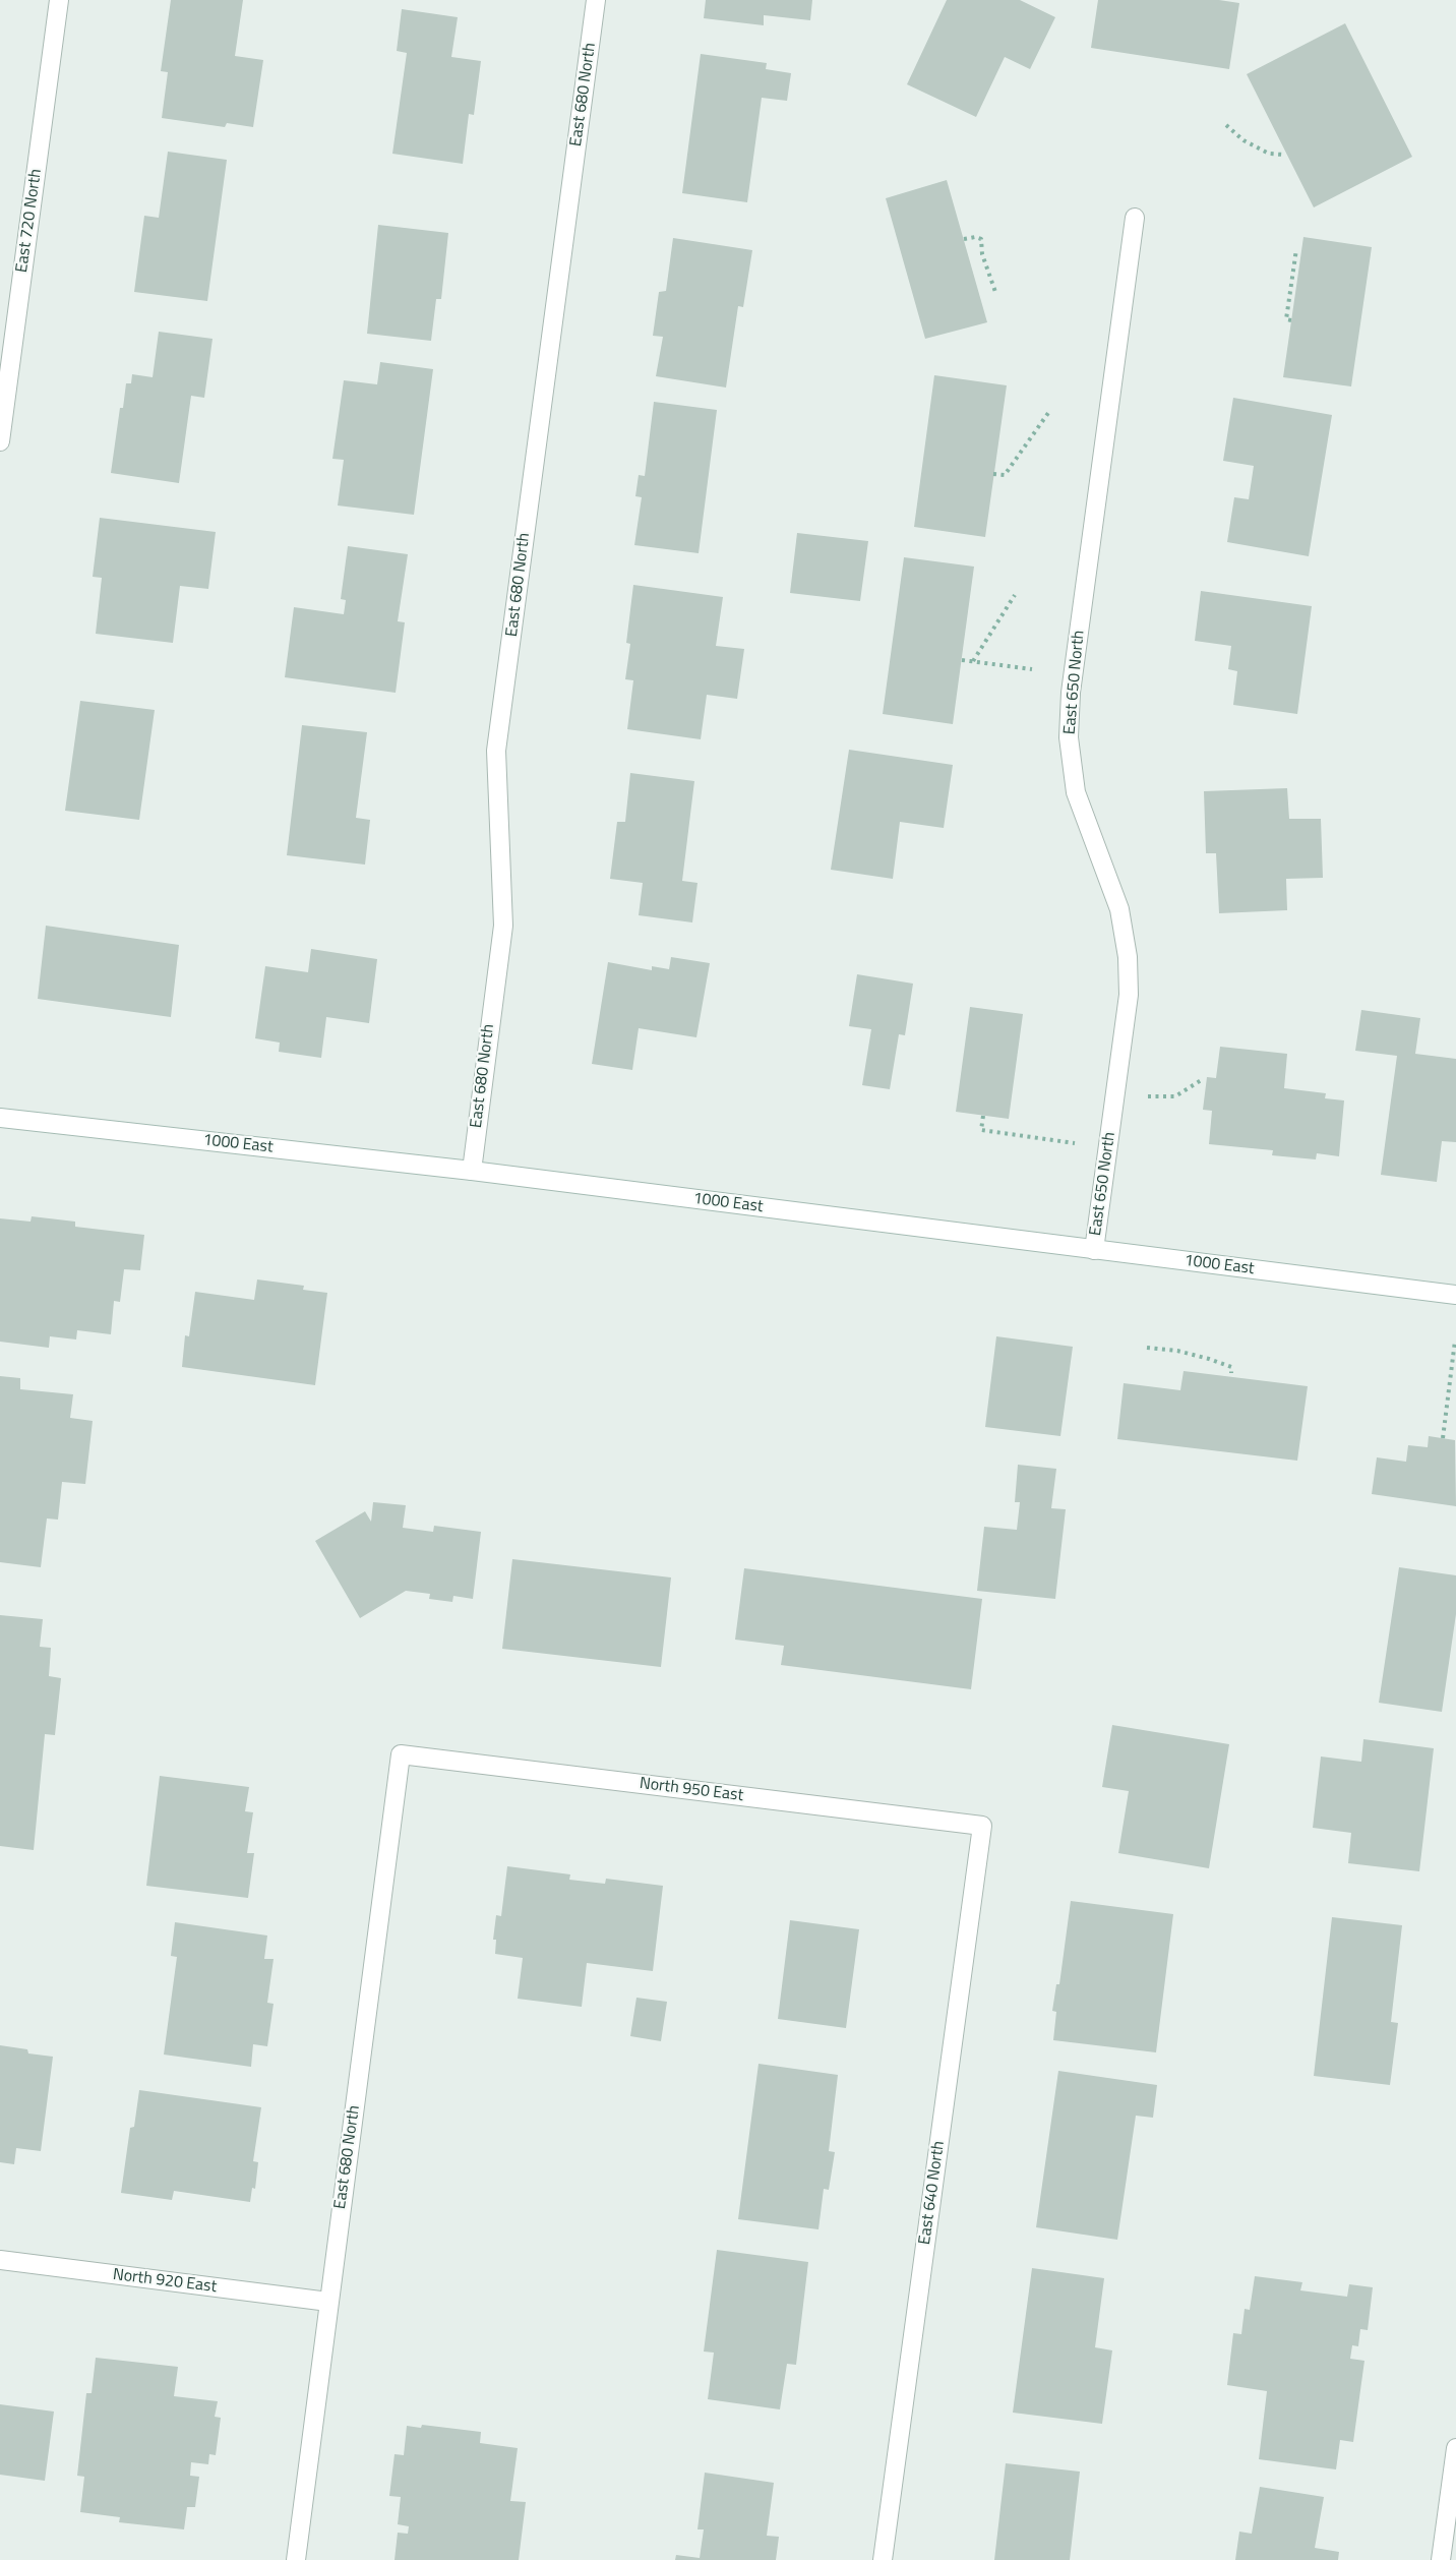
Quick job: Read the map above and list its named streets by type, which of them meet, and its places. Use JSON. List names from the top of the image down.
{
  "streets": {
    "street": [
      "East 680 North",
      "East 720 North",
      "East 650 North",
      "1000 East",
      "North 950 East",
      "East 640 North",
      "North 920 East"
    ]
  },
  "crossings": [
    ["East 680 North", "1000 East"],
    ["East 680 North", "North 950 East"],
    ["East 680 North", "North 920 East"],
    ["East 650 North", "1000 East"],
    ["North 950 East", "East 640 North"]
  ]
}
